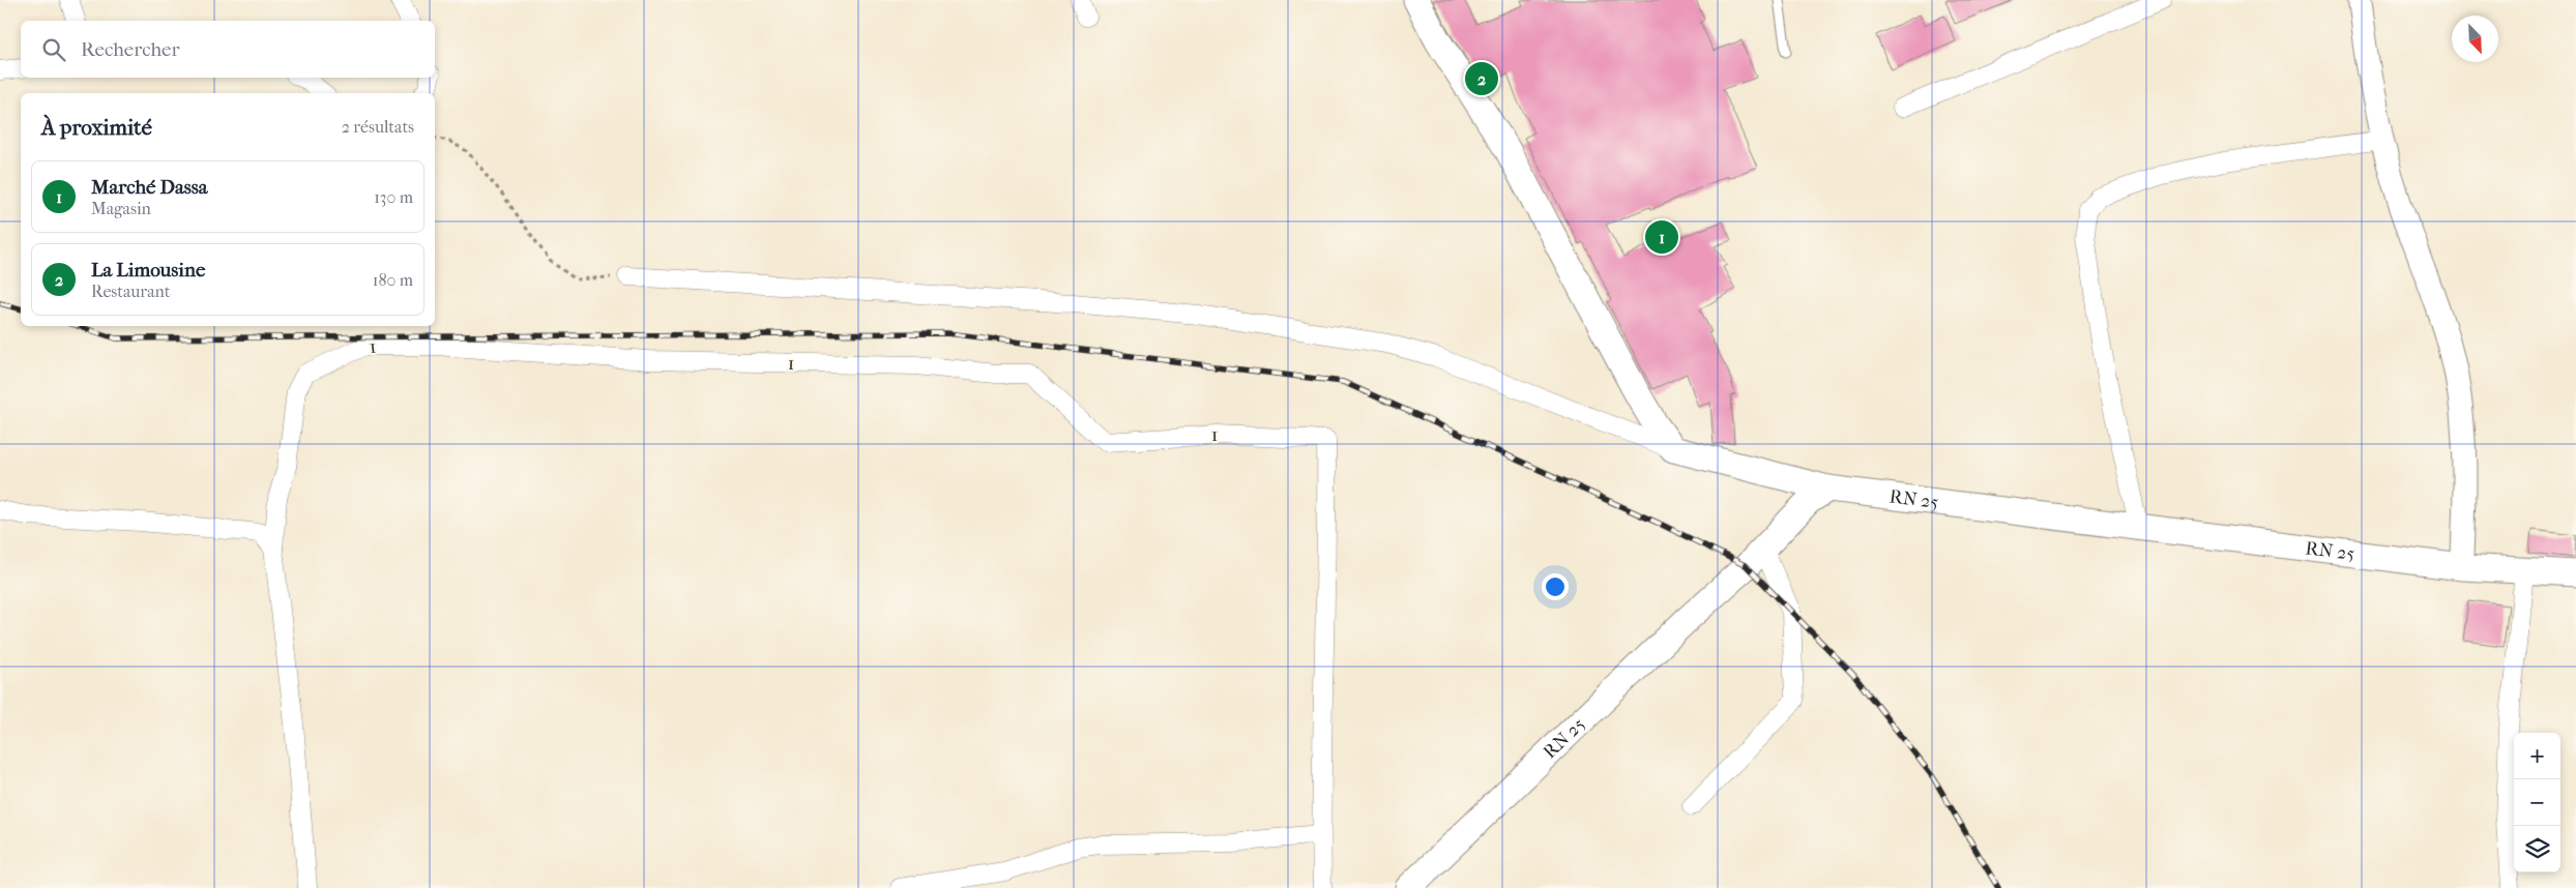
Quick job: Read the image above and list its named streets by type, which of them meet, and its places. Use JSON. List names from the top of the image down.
{
  "streets": {
    "main road": ["RN 25"],
    "street": ["1"]
  },
  "north": "bottom right",
  "page": {
    "search": "Rechercher",
    "pins": ["2", "1"],
    "heading": ["À proximité", "2 résultats"],
    "list": [
      {
        "mark": "1",
        "name": "Marché Dassa",
        "note": "Magasin",
        "value": "130 m"
      },
      {
        "mark": "2",
        "name": "La Limousine",
        "note": "Restaurant",
        "value": "180 m"
      }
    ],
    "map_buttons": ["+", "−"]
  }
}
